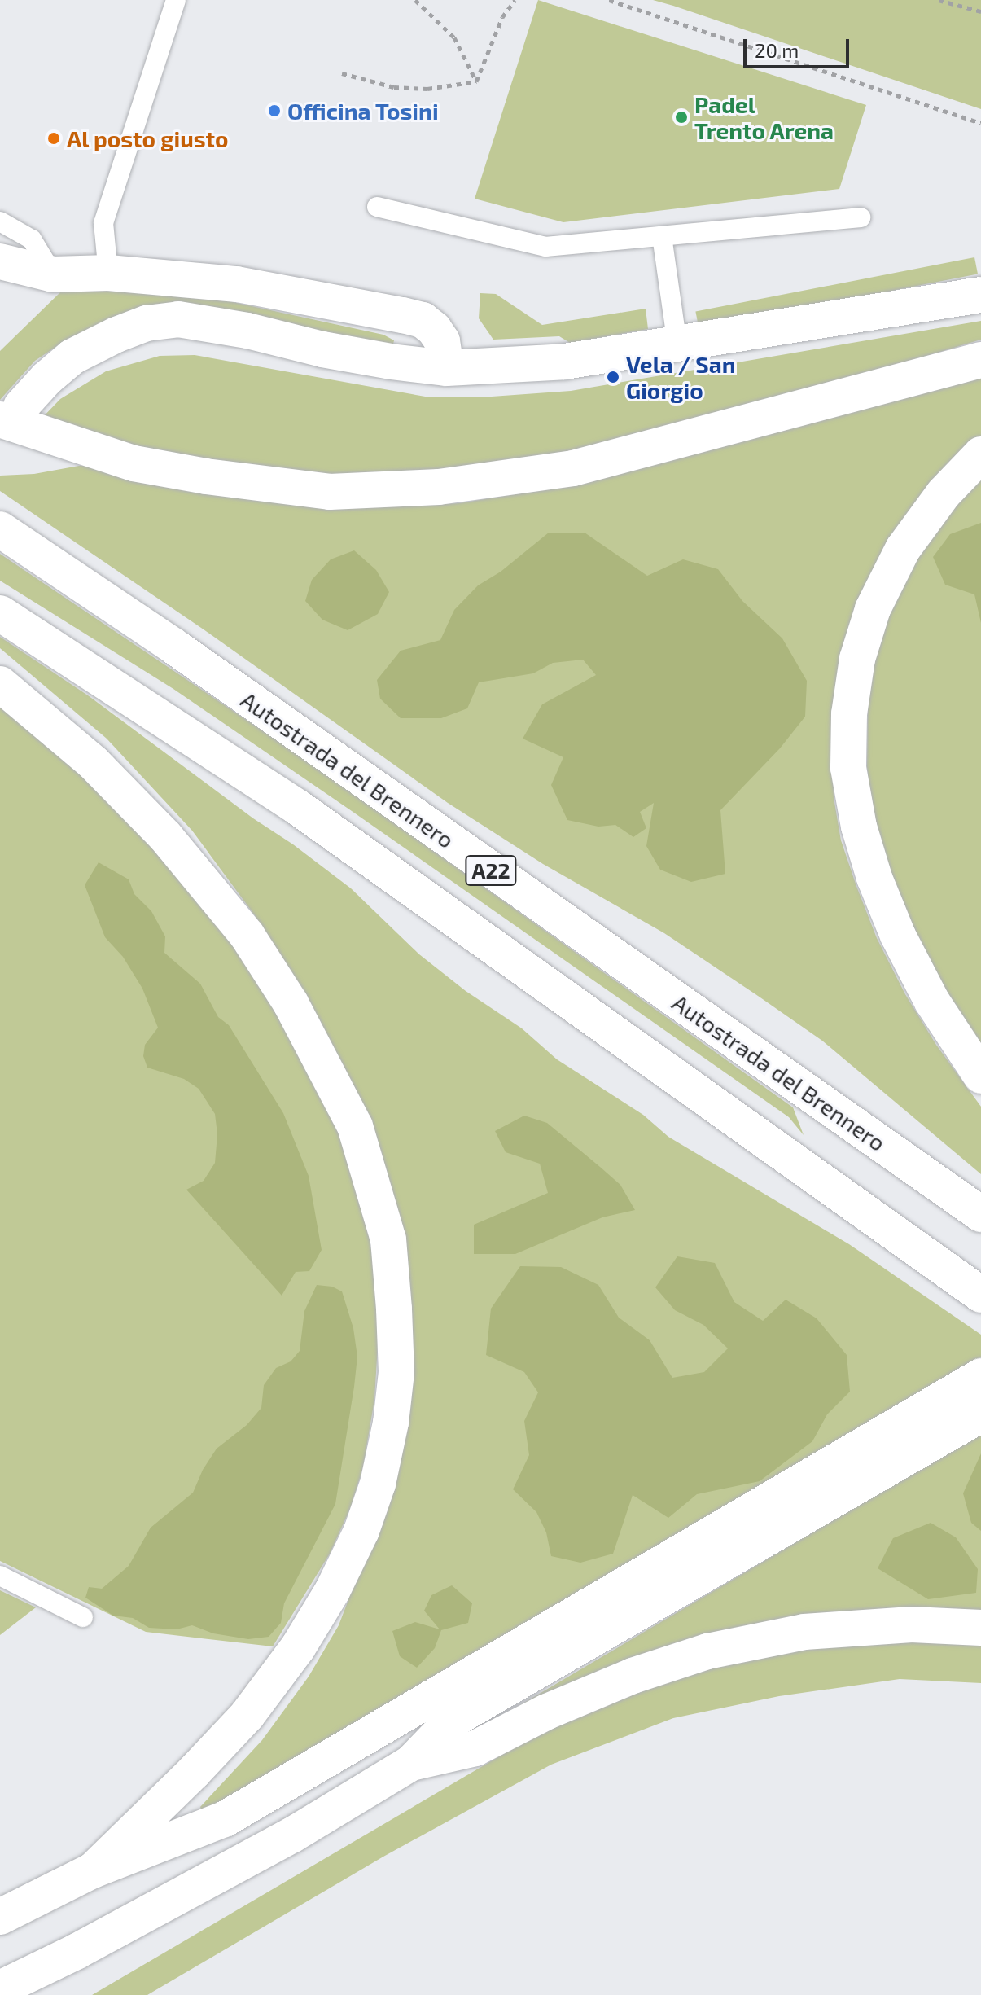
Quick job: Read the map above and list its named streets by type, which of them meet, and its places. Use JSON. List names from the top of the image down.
{
  "streets": {
    "main road": ["Autostrada del Brennero", "A22"]
  },
  "places": [
    "Officina Tosini",
    "Padel Trento Arena",
    "Al posto giusto",
    "Vela / San Giorgio"
  ],
  "scale_bar": "20 m"
}
